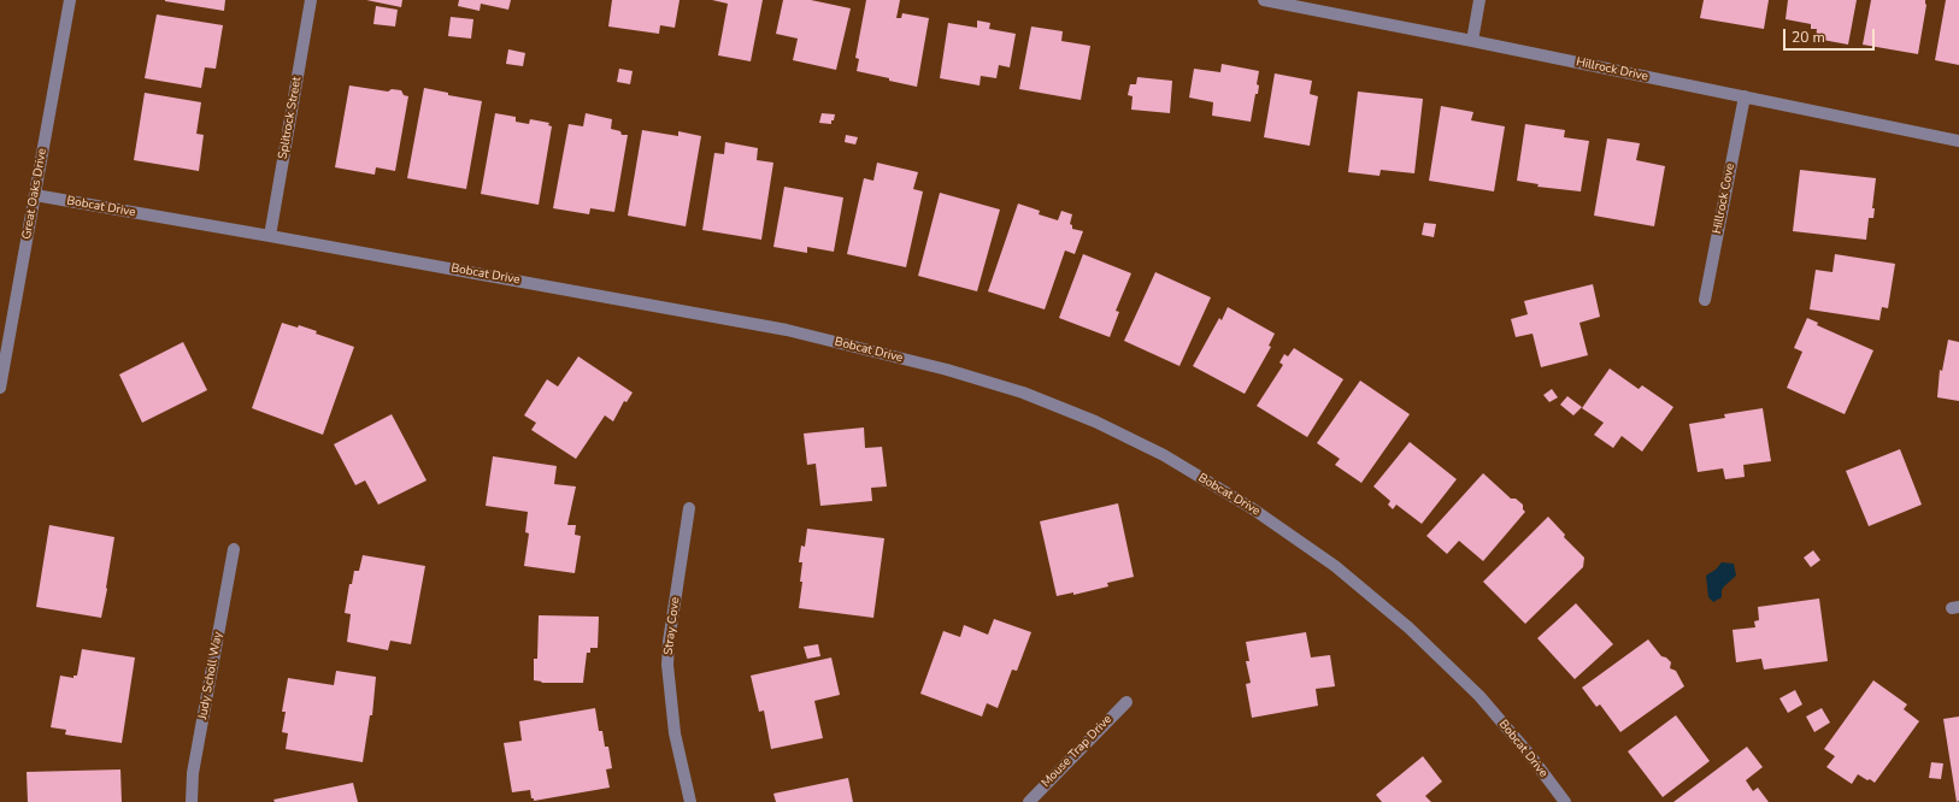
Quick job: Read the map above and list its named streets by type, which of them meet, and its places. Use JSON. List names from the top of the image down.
{
  "streets": {
    "street": [
      "Hillrock Drive",
      "Splitrock Street",
      "Great Oaks Drive",
      "Hillrock Cove",
      "Bobcat Drive",
      "Stray Cove",
      "Judy Scholl Way",
      "Mouse Trap Drive"
    ]
  },
  "crossings": [
    ["Hillrock Drive", "Hillrock Cove"],
    ["Splitrock Street", "Bobcat Drive"],
    ["Great Oaks Drive", "Bobcat Drive"]
  ],
  "scale_bar": "20 m"
}
